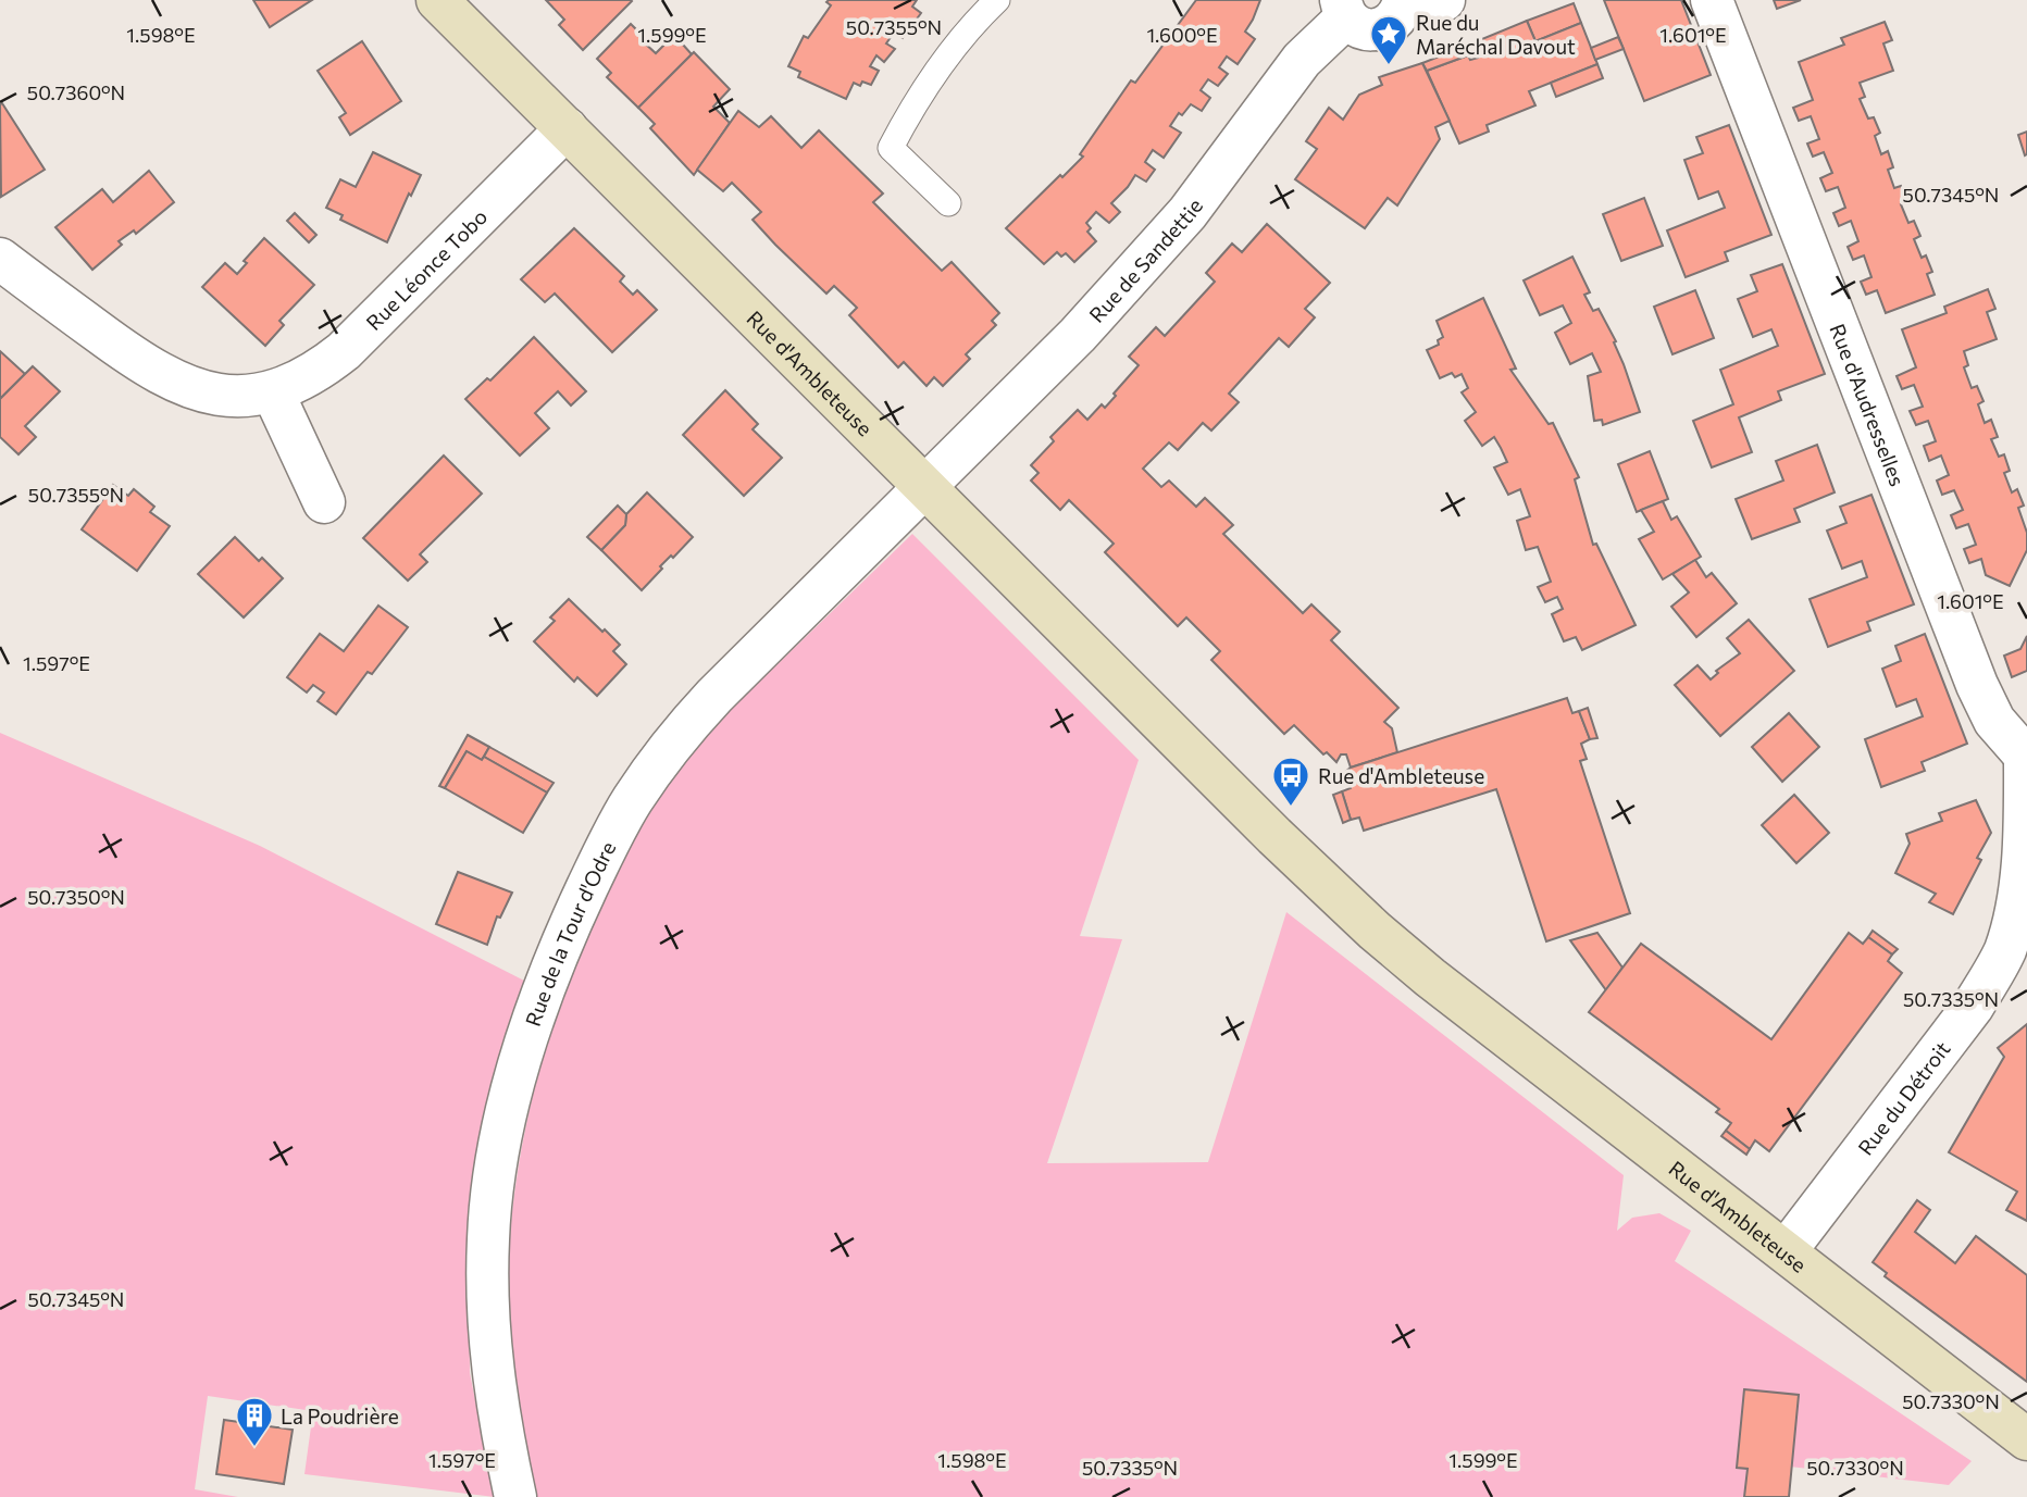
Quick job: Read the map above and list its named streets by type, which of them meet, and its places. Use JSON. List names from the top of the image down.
{
  "streets": {
    "street": [
      "Rue de Sandettie",
      "Rue Léonce Tobo",
      "Rue d'Ambleteuse",
      "Rue d'Audresselles",
      "Rue de la Tour d'Odre",
      "Rue du Détroit"
    ]
  },
  "crossings": [
    ["Rue de Sandettie", "Rue d'Ambleteuse"],
    ["Rue de Sandettie", "Rue de la Tour d'Odre"],
    ["Rue Léonce Tobo", "Rue d'Ambleteuse"],
    ["Rue d'Ambleteuse", "Rue de la Tour d'Odre"],
    ["Rue d'Ambleteuse", "Rue du Détroit"],
    ["Rue d'Audresselles", "Rue du Détroit"]
  ],
  "places": {
    "place": ["Rue du Maréchal Davout"],
    "bus stop": ["Rue d'Ambleteuse"],
    "building": ["La Poudrière"]
  },
  "coordinates": [
    "50.7355°N",
    "1.598°E",
    "1.599°E",
    "1.600°E",
    "1.601°E",
    "50.7360°N",
    "50.7345°N",
    "1.597°E",
    "50.7350°N",
    "50.7335°N",
    "50.7330°N"
  ]
}
